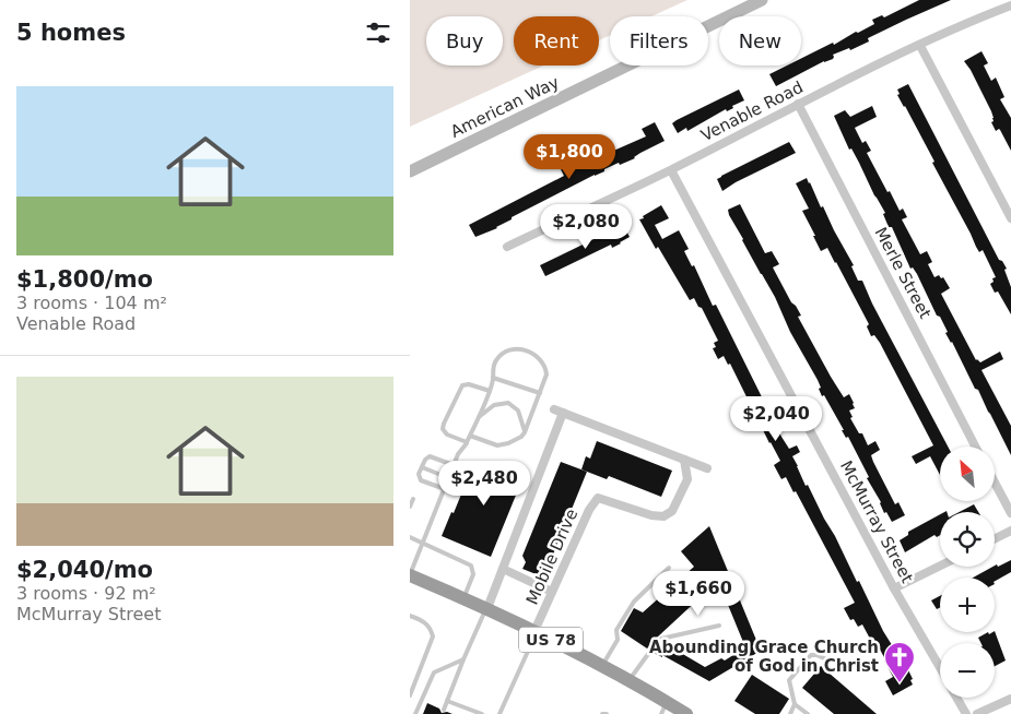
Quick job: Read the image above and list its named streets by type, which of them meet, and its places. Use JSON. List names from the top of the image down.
{
  "streets": {
    "highway": ["US 78"],
    "main road": ["American Way"],
    "street": [
      "Venable Road",
      "Merle Street",
      "McMurray Street",
      "Mobile Drive"
    ]
  },
  "crossings": [
    ["Venable Road", "Merle Street"],
    ["Venable Road", "McMurray Street"],
    ["Mobile Drive", "US 78"]
  ],
  "places": {
    "church": ["Abounding Grace Church of God in Christ"]
  },
  "north": "top left",
  "page": {
    "heading": "5 homes",
    "chip": [
      "Buy",
      "Rent",
      "Filters",
      "New"
    ],
    "list": [
      {
        "name": "$1,800/mo",
        "note": "3 rooms · 104 m² · Venable Road"
      },
      {
        "name": "$2,040/mo",
        "note": "3 rooms · 92 m² · McMurray Street"
      }
    ],
    "price": [
      "$1,800",
      "$2,080",
      "$2,040",
      "$2,480",
      "$1,660"
    ],
    "map_buttons": ["+", "−"]
  }
}
